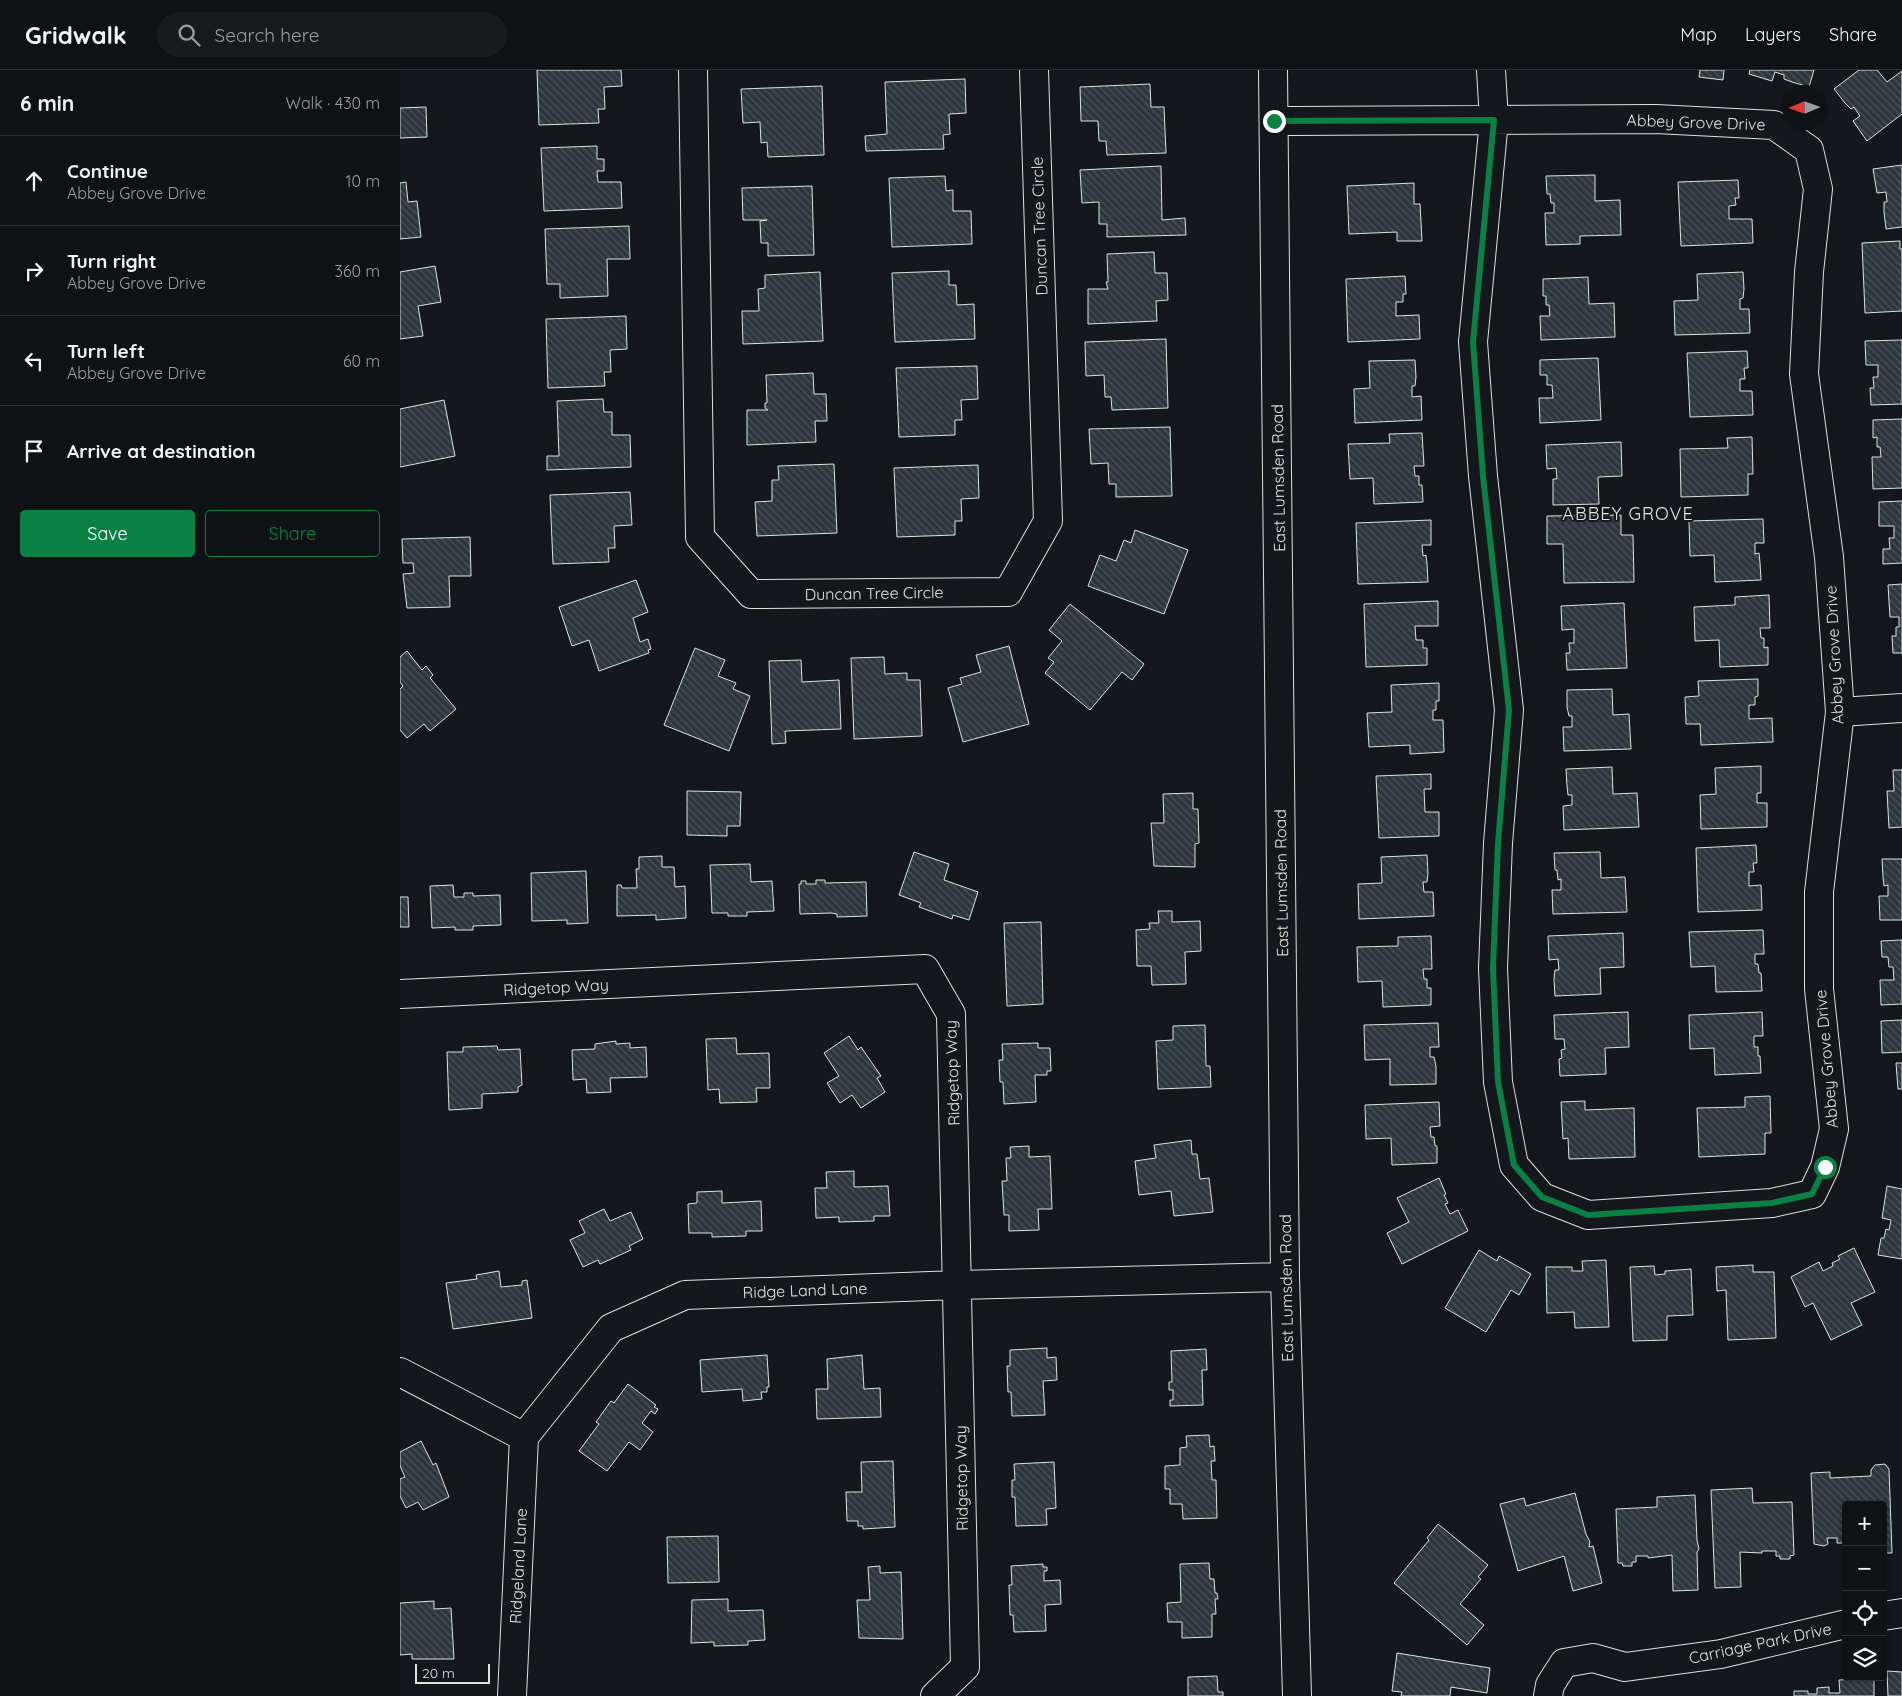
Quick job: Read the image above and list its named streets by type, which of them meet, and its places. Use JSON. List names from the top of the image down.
{
  "streets": {
    "street": [
      "Abbey Grove Drive",
      "Duncan Tree Circle",
      "East Lumsden Road",
      "Ridgetop Way",
      "Ridge Land Lane",
      "Ridgeland Lane",
      "Carriage Park Drive"
    ]
  },
  "crossings": [
    ["Abbey Grove Drive", "East Lumsden Road"],
    ["East Lumsden Road", "Ridge Land Lane"],
    ["Ridgetop Way", "Ridge Land Lane"],
    ["Ridge Land Lane", "Ridgeland Lane"]
  ],
  "districts": ["ABBEY GROVE"],
  "scale_bar": "20 m",
  "north": "left",
  "page": {
    "header": "Gridwalk",
    "search": "Search here",
    "nav": ["Map", "Layers", "Share"],
    "heading": ["6 min", "Walk · 430 m"],
    "list": [
      ["Continue", "Abbey Grove Drive", "10 m"],
      ["Turn right", "Abbey Grove Drive", "360 m"],
      ["Turn left", "Abbey Grove Drive", "60 m"],
      "Arrive at destination"
    ],
    "buttons": ["Save", "Share"],
    "map_buttons": ["+", "−"],
    "scale": "20 m"
  }
}
